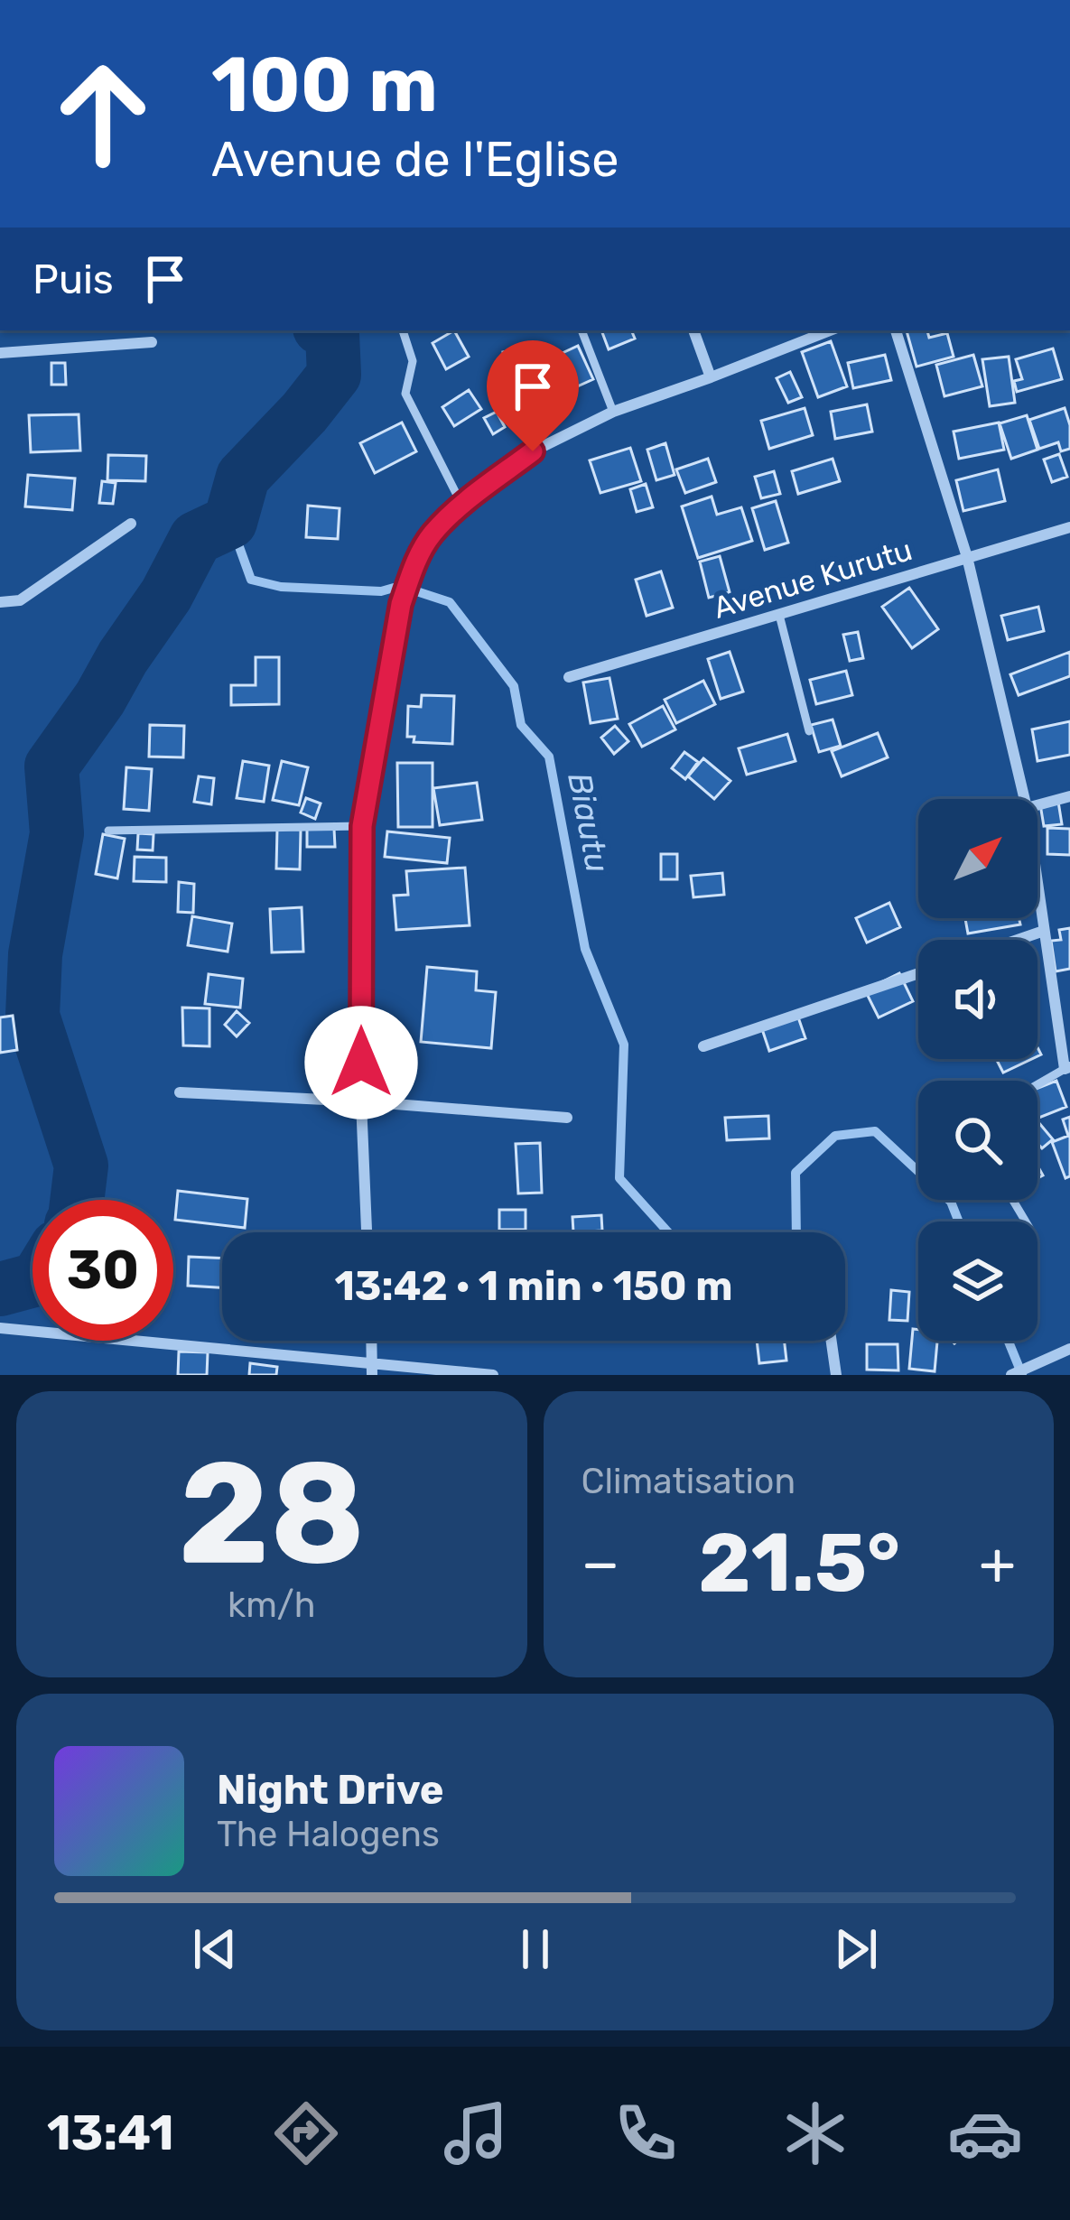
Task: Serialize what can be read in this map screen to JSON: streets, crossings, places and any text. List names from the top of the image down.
{
  "streets": {
    "street": ["Avenue Kurutu"]
  },
  "water": ["Biautu"],
  "north": "top right",
  "page": {
    "turn": ["100 m", "Avenue de l'Eglise"],
    "then": "Puis",
    "limit": "30",
    "trip": "13:42 · 1 min · 150 m",
    "tile": [
      ["28", "km/h"],
      "Climatisation"
    ],
    "heat": ["−", "21.5°", "+"],
    "song": ["Night Drive", "The Halogens"],
    "tabs": "13:41"
  }
}
